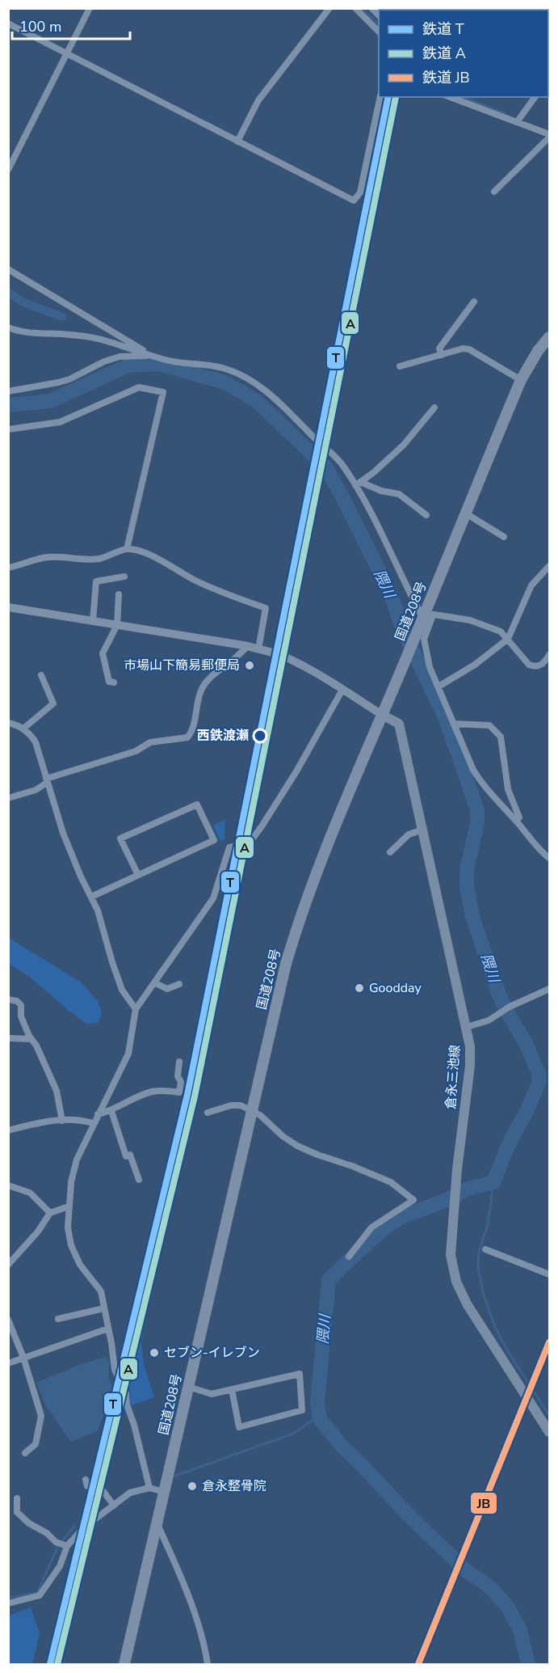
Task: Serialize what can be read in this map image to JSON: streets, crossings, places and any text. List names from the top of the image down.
{
  "streets": {
    "highway": ["国道208号"],
    "main road": ["倉永三池線"]
  },
  "crossings": [
    ["国道208号", "倉永三池線"]
  ],
  "water": ["隈川"],
  "places": [
    "市場山下簡易郵便局",
    "西鉄渡瀬",
    "Goodday",
    "セブン-イレブン",
    "倉永整骨院"
  ],
  "lines": ["rail line T", "rail line A", "rail line JB"],
  "legend": ["鉄道 T", "鉄道 A", "鉄道 JB"],
  "scale_bar": "100 m"
}
